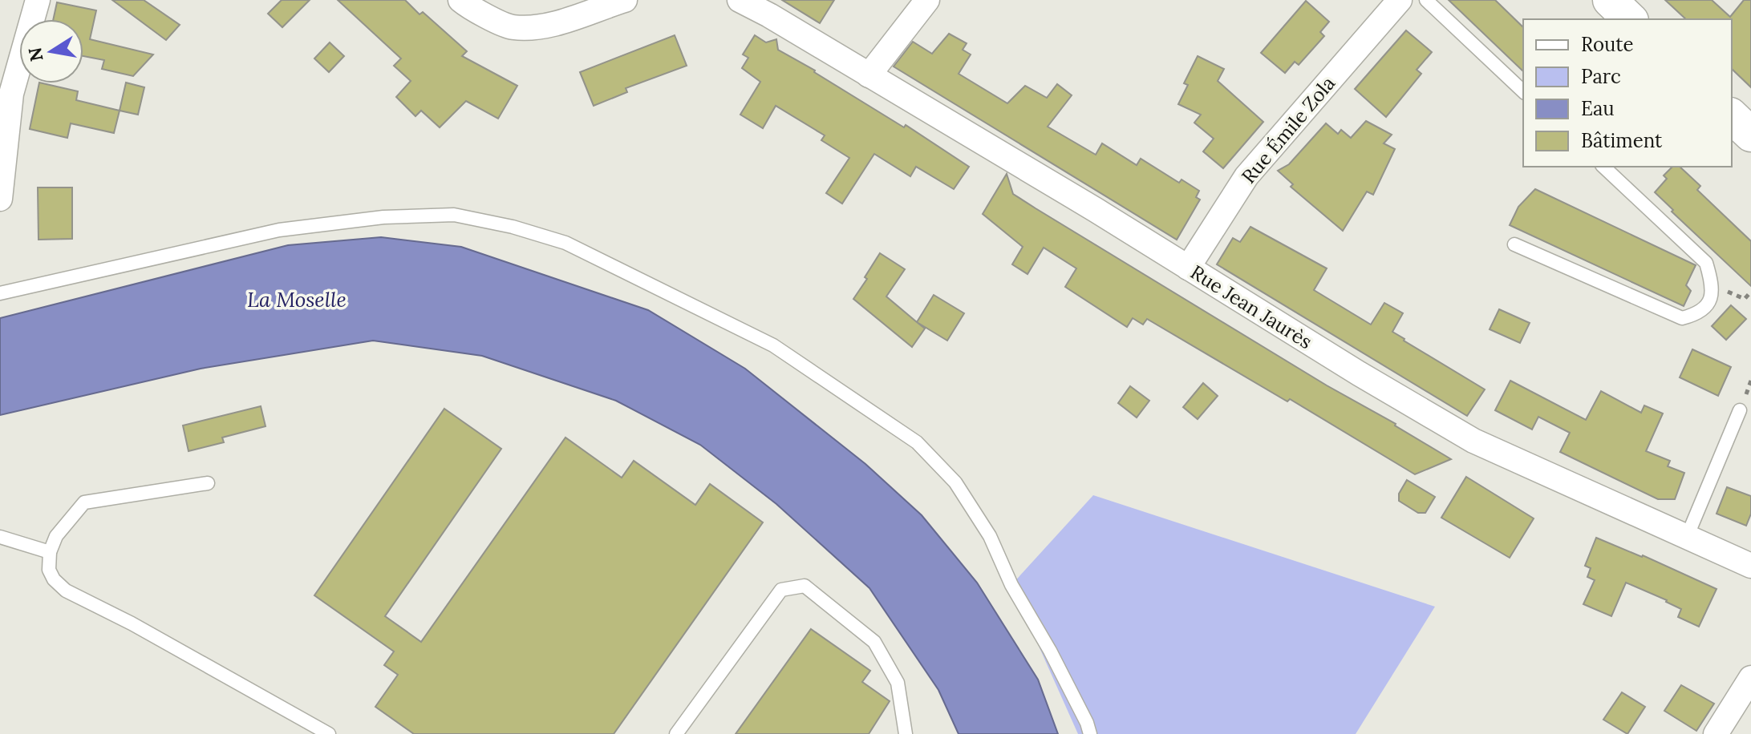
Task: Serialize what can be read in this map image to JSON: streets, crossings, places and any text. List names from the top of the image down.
{
  "streets": {
    "street": ["Rue Émile Zola", "Rue Jean Jaurès"]
  },
  "crossings": [
    ["Rue Émile Zola", "Rue Jean Jaurès"]
  ],
  "water": ["La Moselle"],
  "legend": [
    "Route",
    "Parc",
    "Eau",
    "Bâtiment"
  ],
  "north": "left"
}
